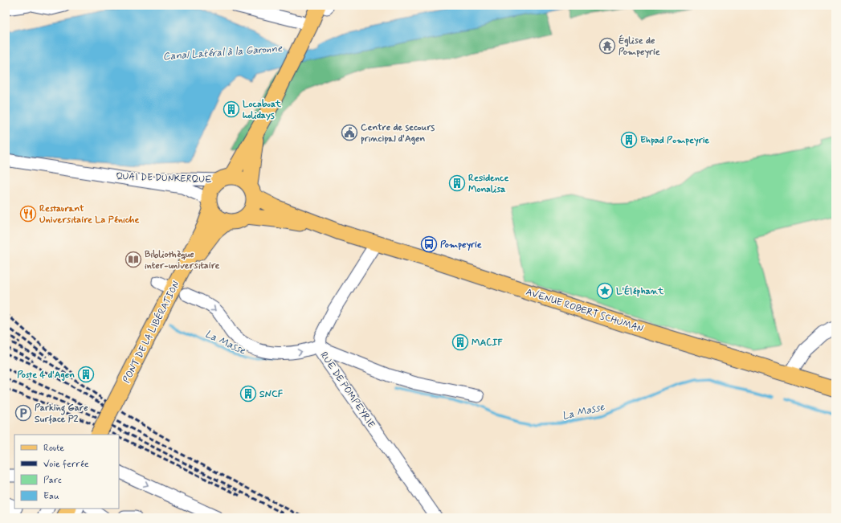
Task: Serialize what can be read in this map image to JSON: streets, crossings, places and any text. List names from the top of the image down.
{
  "streets": {
    "main road": ["AVENUE ROBERT SCHUMAN", "PONT DE LA LIBÉRATION"],
    "street": ["QUAI DE DUNKERQUE", "RUE DE POMPEYRIE"]
  },
  "crossings": [
    ["QUAI DE DUNKERQUE", "AVENUE ROBERT SCHUMAN"],
    ["QUAI DE DUNKERQUE", "PONT DE LA LIBÉRATION"],
    ["AVENUE ROBERT SCHUMAN", "PONT DE LA LIBÉRATION"],
    ["AVENUE ROBERT SCHUMAN", "RUE DE POMPEYRIE"]
  ],
  "water": ["Canal Latéral à la Garonne", "La Masse"],
  "places": {
    "temple": ["Église de Pompeyrie"],
    "building": [
      "Locaboat holidays",
      "Ehpad Pompeyrie",
      "Residence Monalisa",
      "MACIF",
      "Poste 4 d'Agen",
      "SNCF"
    ],
    "public building": ["Centre de secours principal d'Agen"],
    "restaurant": ["Restaurant Universitaire La Péniche"],
    "bus stop": ["Pompeyrie"],
    "library": ["Bibliothèque inter-universitaire"],
    "place": ["L'Éléphant"],
    "parking": ["Parking Gare Surface P2"]
  },
  "legend": [
    "Route",
    "Voie ferrée",
    "Parc",
    "Eau"
  ]
}
